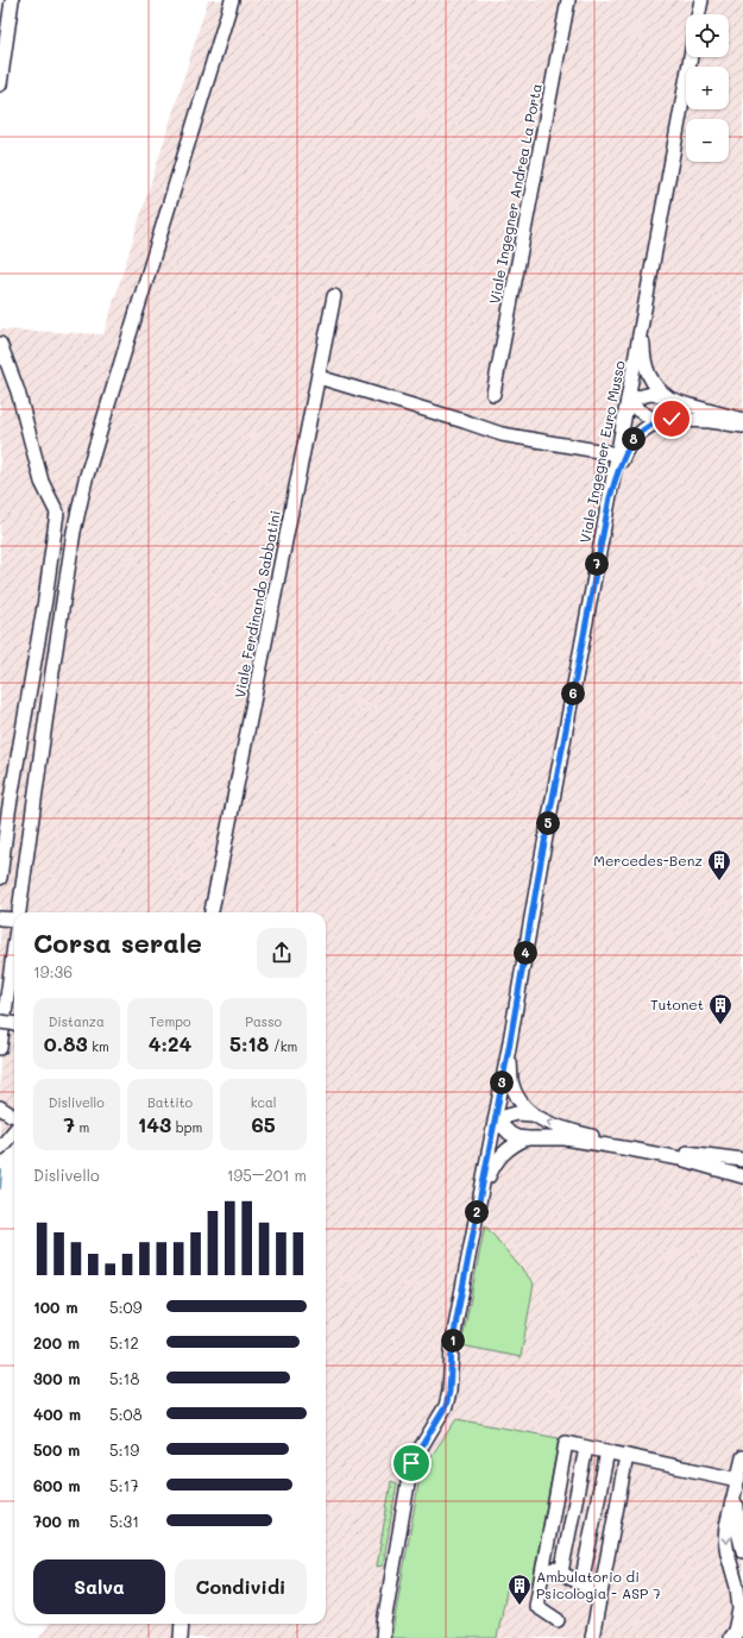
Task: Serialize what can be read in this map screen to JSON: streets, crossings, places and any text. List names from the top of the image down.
{
  "streets": {
    "street": ["Viale Ingegner Andrea La Porta", "Viale Ingegner Euro Musso", "Viale Ferdinando Sabbatini"]
  },
  "places": {
    "building": ["Mercedes-Benz", "Tutonet", "Ambulatorio di Psicologia - ASP 7"]
  },
  "page": {
    "map_buttons": ["+", "−"],
    "pins": [
      "8",
      "7",
      "6",
      "5",
      "4",
      "3",
      "2",
      "1"
    ],
    "heading": ["Corsa serale", "19:36"],
    "stats": [
      ["Distanza", "0.83 km"],
      ["Tempo", "4:24"],
      ["Passo", "5:18 /km"],
      ["Dislivello", "7 m"],
      ["Battito", "143 bpm"],
      ["kcal", "65"]
    ],
    "chart": ["Dislivello", "195–201 m"],
    "list": [
      {
        "name": "100 m",
        "note": "5:09"
      },
      {
        "name": "200 m",
        "note": "5:12"
      },
      {
        "name": "300 m",
        "note": "5:18"
      },
      {
        "name": "400 m",
        "note": "5:08"
      },
      {
        "name": "500 m",
        "note": "5:19"
      },
      {
        "name": "600 m",
        "note": "5:17"
      },
      {
        "name": "700 m",
        "note": "5:31"
      }
    ],
    "buttons": ["Salva", "Condividi"]
  }
}
